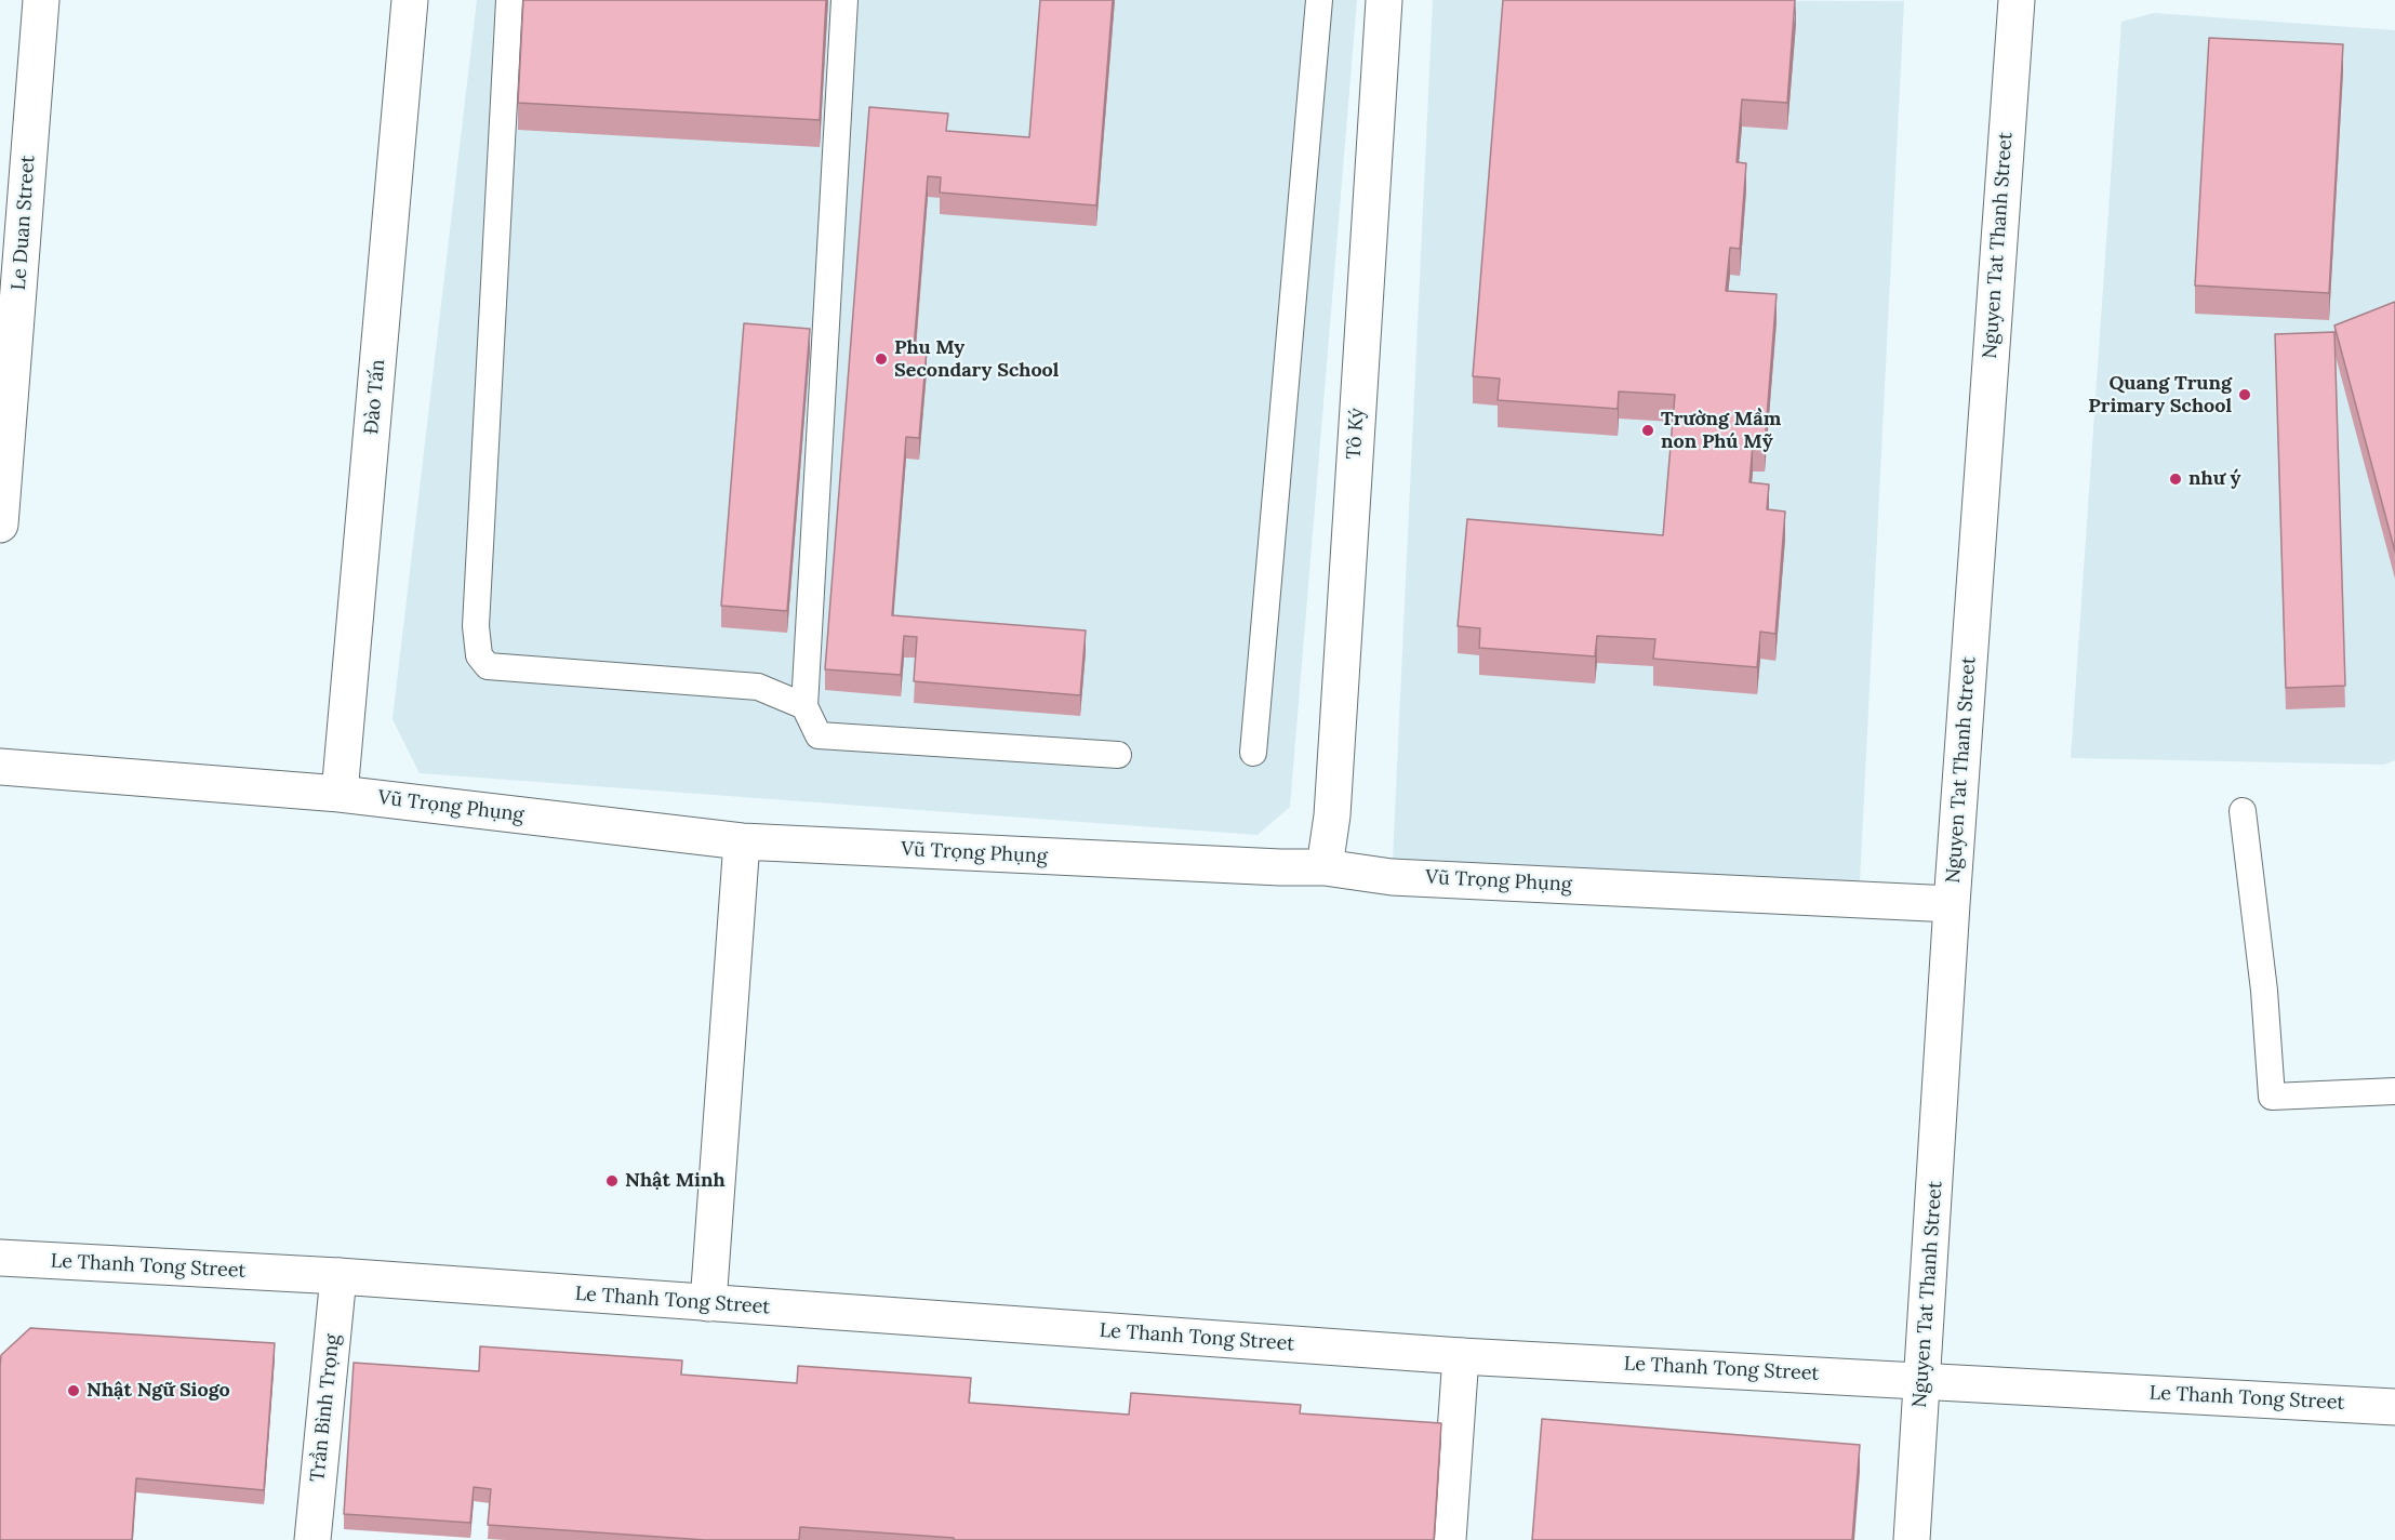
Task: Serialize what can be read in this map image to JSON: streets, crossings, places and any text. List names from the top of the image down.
{
  "streets": {
    "street": [
      "Le Duan Street",
      "Nguyen Tat Thanh Street",
      "Đào Tấn",
      "Tô Ký",
      "Vũ Trọng Phụng",
      "Le Thanh Tong Street",
      "Trần Bình Trọng"
    ]
  },
  "crossings": [
    ["Nguyen Tat Thanh Street", "Vũ Trọng Phụng"],
    ["Nguyen Tat Thanh Street", "Le Thanh Tong Street"],
    ["Đào Tấn", "Vũ Trọng Phụng"],
    ["Tô Ký", "Vũ Trọng Phụng"],
    ["Le Thanh Tong Street", "Trần Bình Trọng"]
  ],
  "places": [
    "Phu My Secondary School",
    "Quang Trung Primary School",
    "Trường Mầm non Phú Mỹ",
    "như ý",
    "Nhật Minh",
    "Nhật Ngữ Siogo"
  ]
}
